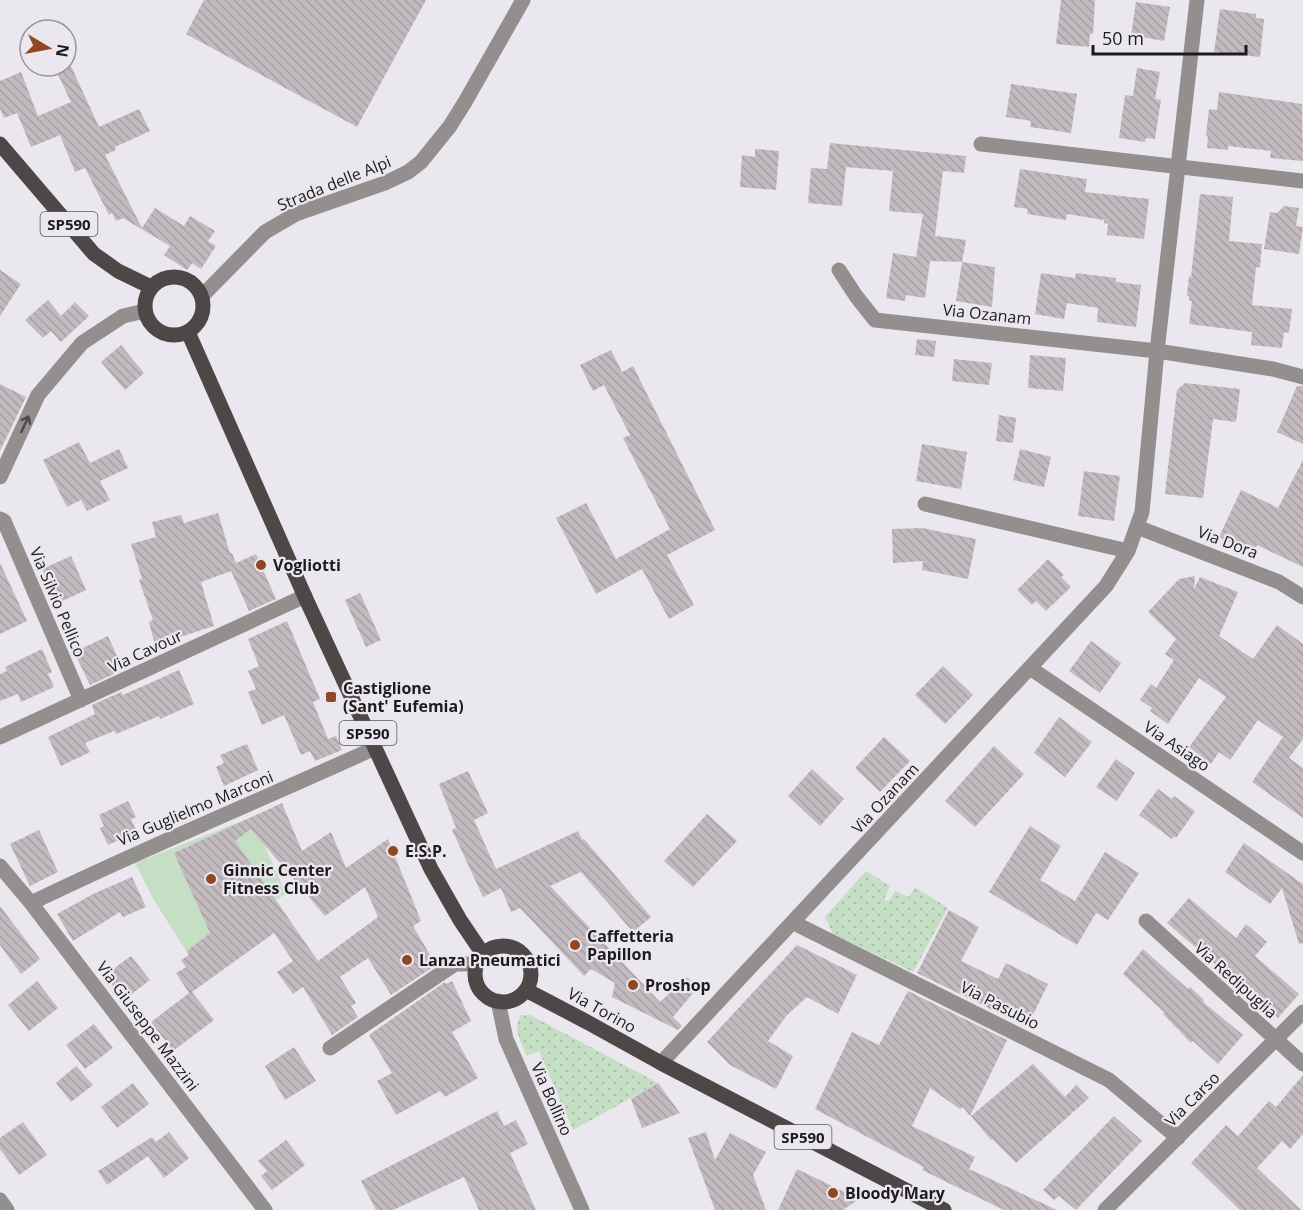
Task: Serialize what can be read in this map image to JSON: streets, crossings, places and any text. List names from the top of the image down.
{
  "streets": {
    "main road": ["SP590", "Via Torino"],
    "street": [
      "Strada delle Alpi",
      "Via Ozanam",
      "Via Dora",
      "Via Silvio Pellico",
      "Via Cavour",
      "Via Asiago",
      "Via Guglielmo Marconi",
      "Via Redipuglia",
      "Via Pasubio",
      "Via Giuseppe Mazzini",
      "Via Bollino",
      "Via Carso"
    ]
  },
  "crossings": [
    ["Strada delle Alpi", "SP590"],
    ["SP590", "Via Ozanam"],
    ["SP590", "Via Cavour"],
    ["SP590", "Via Guglielmo Marconi"],
    ["SP590", "Via Torino"],
    ["SP590", "Via Bollino"],
    ["Via Ozanam", "Via Dora"],
    ["Via Ozanam", "Via Asiago"],
    ["Via Ozanam", "Via Pasubio"],
    ["Via Ozanam", "Via Torino"],
    ["Via Silvio Pellico", "Via Cavour"],
    ["Via Guglielmo Marconi", "Via Giuseppe Mazzini"],
    ["Via Redipuglia", "Via Carso"],
    ["Via Pasubio", "Via Carso"],
    ["Via Torino", "Via Bollino"]
  ],
  "places": {
    "other": [
      "Vogliotti",
      "E.S.P.",
      "Ginnic Center Fitness Club",
      "Caffetteria Papillon",
      "Lanza Pneumatici",
      "Proshop",
      "Bloody Mary"
    ],
    "transit": ["Castiglione (Sant' Eufemia)"]
  },
  "scale_bar": "50 m",
  "north": "right"
}
